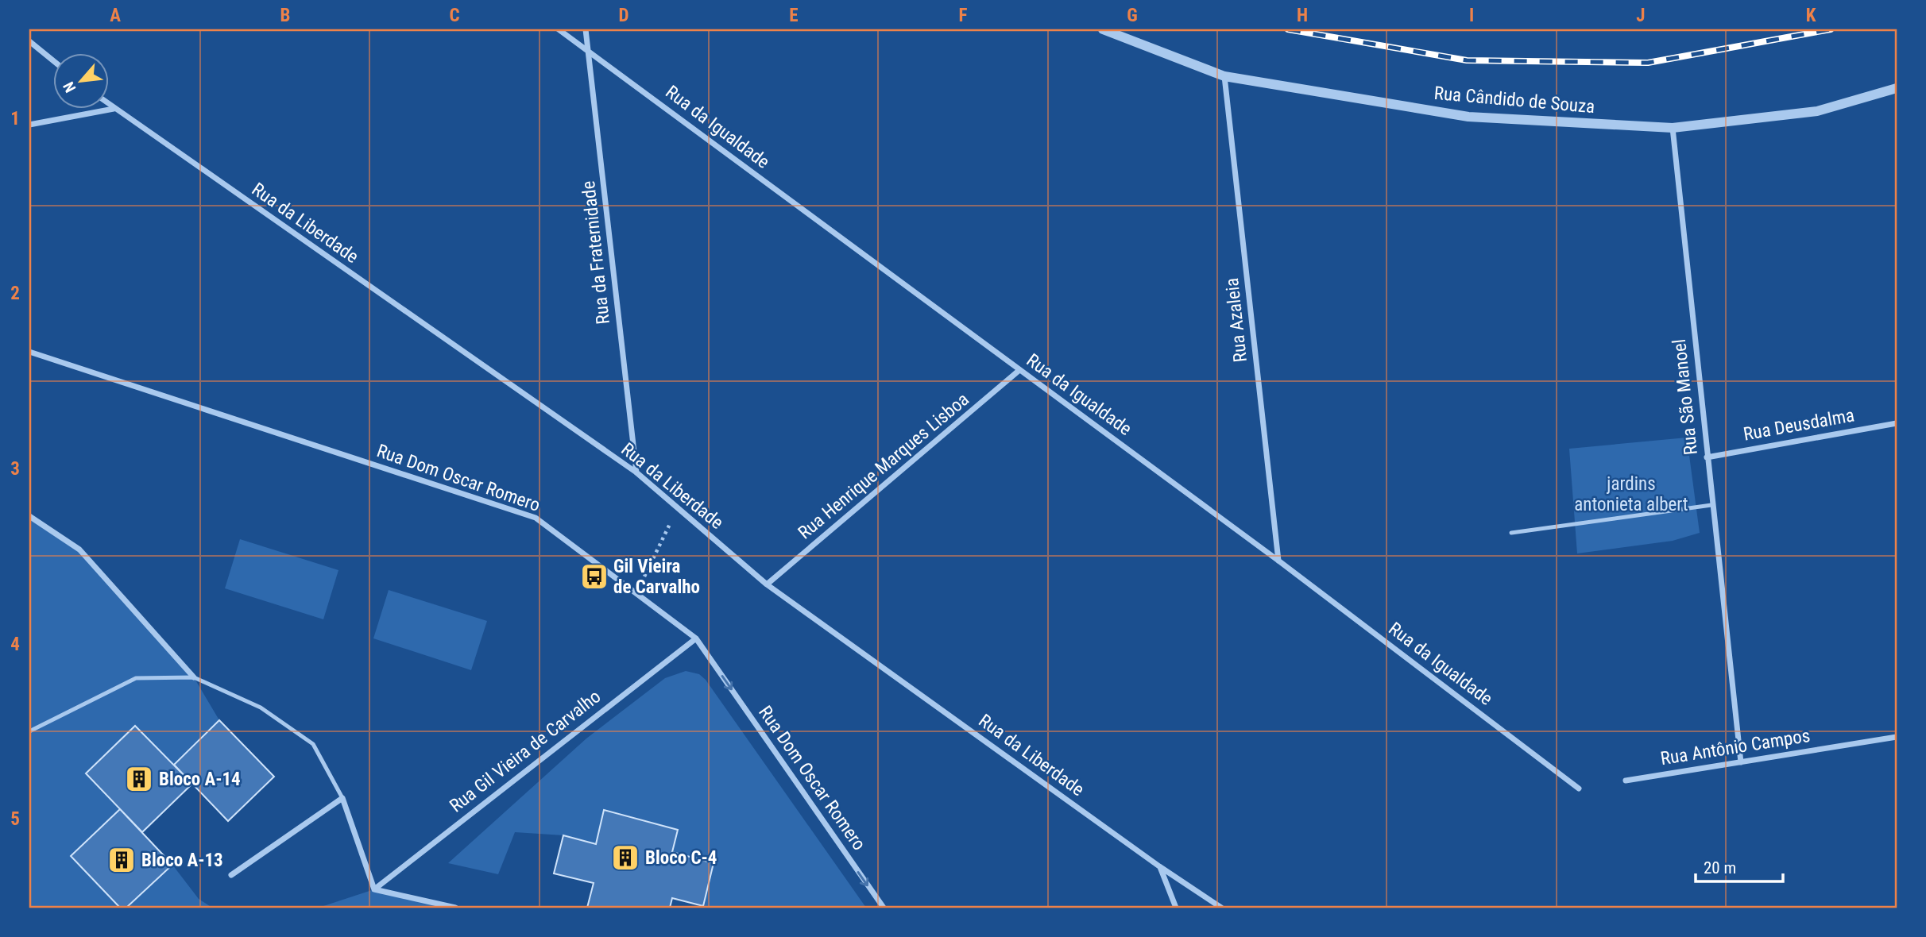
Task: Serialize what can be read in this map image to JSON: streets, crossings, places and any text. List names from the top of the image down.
{
  "streets": {
    "street": [
      "Rua Cândido de Souza",
      "Rua da Igualdade",
      "Rua da Liberdade",
      "Rua da Fraternidade",
      "Rua Azaleia",
      "Rua São Manoel",
      "Rua Deusdalma",
      "Rua Henrique Marques Lisboa",
      "Rua Dom Oscar Romero",
      "Rua Antônio Campos",
      "Rua Gil Vieira de Carvalho"
    ]
  },
  "crossings": [
    ["Rua Cândido de Souza", "Rua Azaleia"],
    ["Rua Cândido de Souza", "Rua São Manoel"],
    ["Rua da Igualdade", "Rua da Fraternidade"],
    ["Rua da Igualdade", "Rua Azaleia"],
    ["Rua da Igualdade", "Rua Henrique Marques Lisboa"],
    ["Rua da Liberdade", "Rua da Fraternidade"],
    ["Rua da Liberdade", "Rua Henrique Marques Lisboa"],
    ["Rua São Manoel", "Rua Deusdalma"],
    ["Rua São Manoel", "Rua Antônio Campos"],
    ["Rua Dom Oscar Romero", "Rua Gil Vieira de Carvalho"]
  ],
  "parks": ["jardins antonieta albert"],
  "places": {
    "bus stop": ["Gil Vieira de Carvalho"],
    "building": ["Bloco A-14", "Bloco C-4", "Bloco A-13"]
  },
  "scale_bar": "20 m",
  "north": "bottom left",
  "grid": {
    "columns": [
      "A",
      "B",
      "C",
      "D",
      "E",
      "F",
      "G",
      "H",
      "I",
      "J",
      "K"
    ],
    "rows": [
      "1",
      "2",
      "3",
      "4",
      "5"
    ]
  }
}
